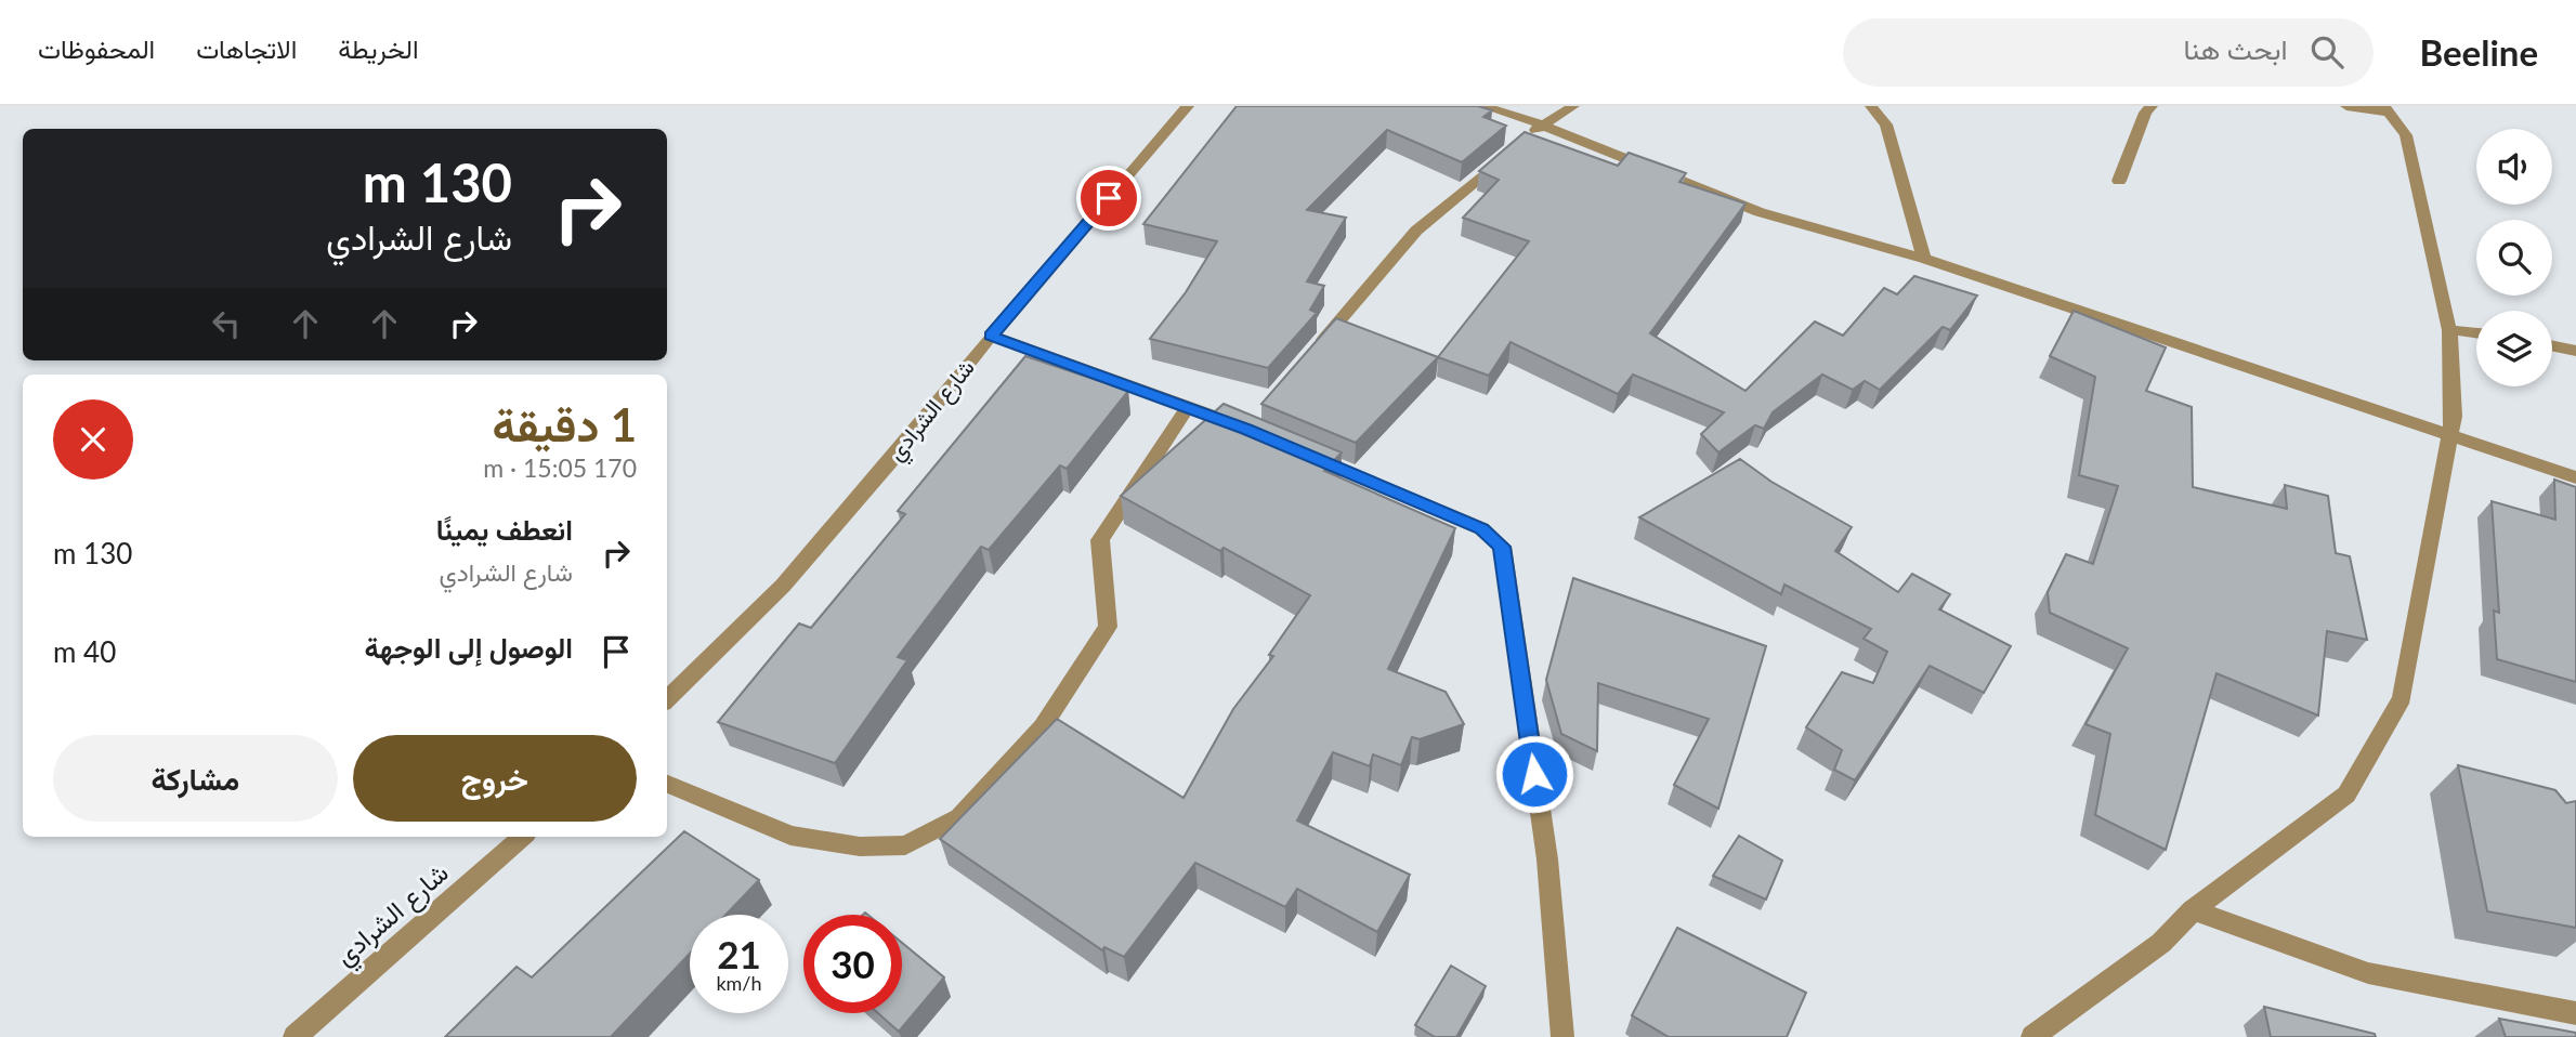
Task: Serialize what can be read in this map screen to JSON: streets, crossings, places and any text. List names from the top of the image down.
{
  "streets": {
    "street": ["شارع الشرادي"]
  },
  "page": {
    "header": "Beeline",
    "search": "ابحث هنا",
    "nav": ["الخريطة", "الاتجاهات", "المحفوظات"],
    "turn": ["130 m", "شارع الشرادي"],
    "heading": ["1 دقيقة", "170 m · 15:05"],
    "list": [
      {
        "name": "انعطف يمينًا",
        "note": "شارع الشرادي",
        "value": "130 m"
      },
      {
        "name": "الوصول إلى الوجهة",
        "value": "40 m"
      }
    ],
    "buttons": ["خروج", "مشاركة"],
    "speed": "21 km/h",
    "limit": "30"
  }
}
